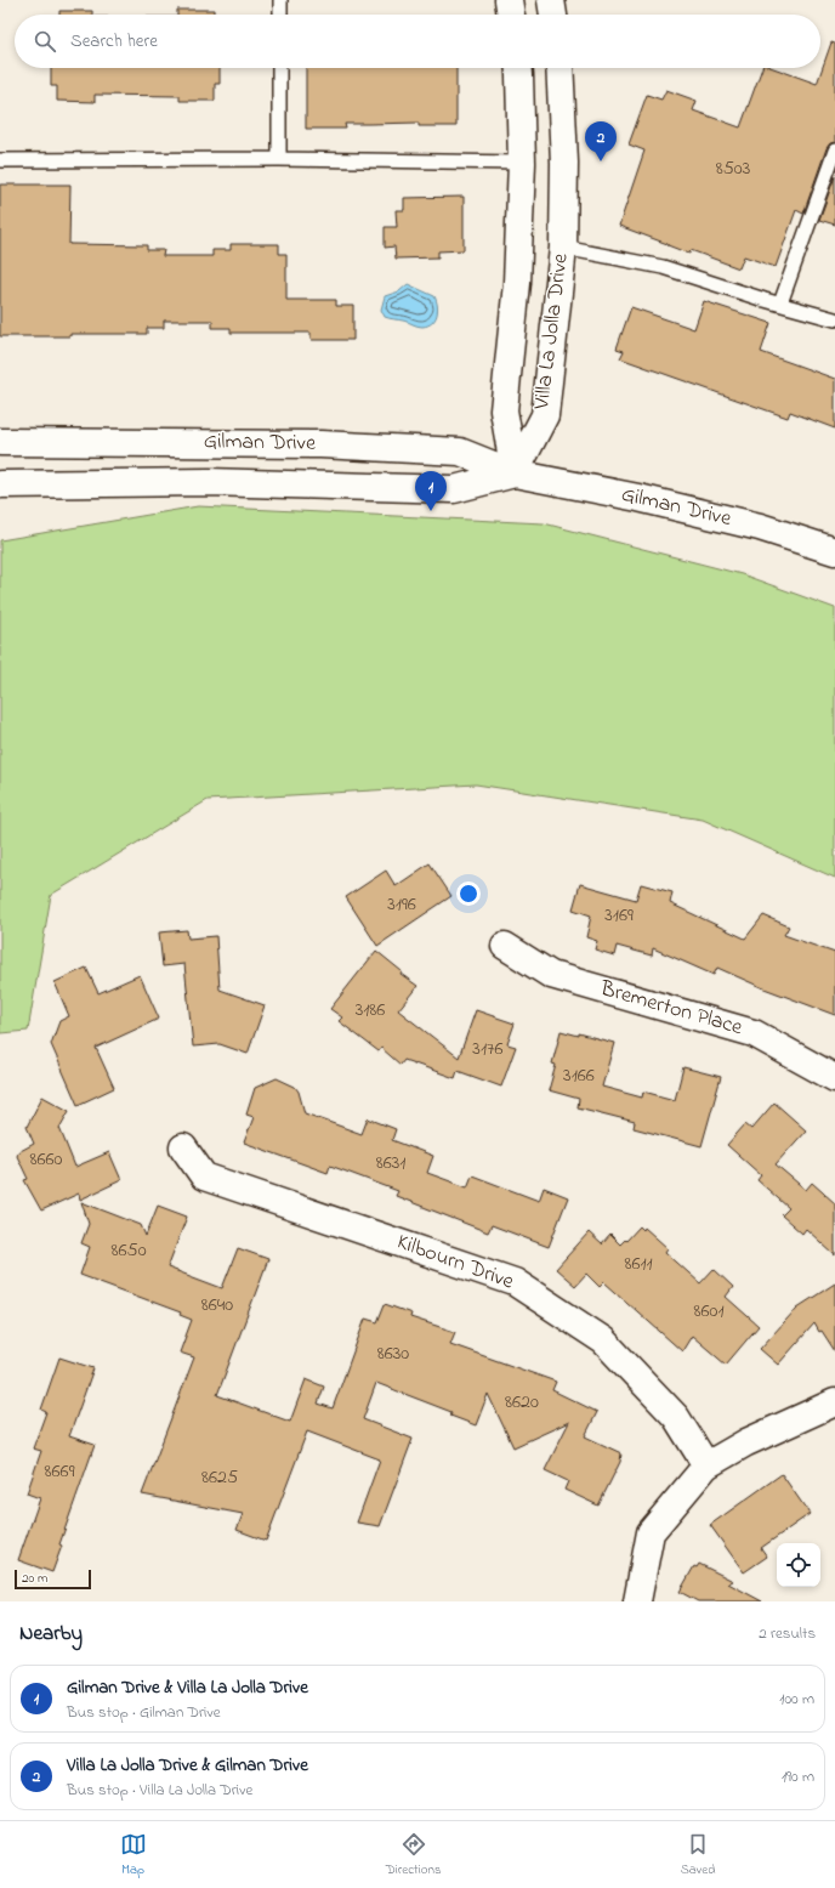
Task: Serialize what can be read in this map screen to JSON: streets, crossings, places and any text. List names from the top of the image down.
{
  "streets": {
    "main road": [
      "Villa La Jolla Drive",
      "Gilman Drive",
      "Bremerton Place",
      "Kilbourn Drive"
    ]
  },
  "crossings": [
    ["Villa La Jolla Drive", "Gilman Drive"]
  ],
  "house_numbers": [
    "8503",
    "3196",
    "3169",
    "3186",
    "3176",
    "3166",
    "8660",
    "8631",
    "8650",
    "8611",
    "8640",
    "8601",
    "8630",
    "8620",
    "8669",
    "8625"
  ],
  "scale_bar": "20 m",
  "page": {
    "search": "Search here",
    "pins": ["2", "1"],
    "scale": "20 m",
    "heading": ["Nearby", "2 results"],
    "list": [
      {
        "mark": "1",
        "name": "Gilman Drive & Villa La Jolla Drive",
        "note": "Bus stop · Gilman Drive",
        "value": "100 m"
      },
      {
        "mark": "2",
        "name": "Villa La Jolla Drive & Gilman Drive",
        "note": "Bus stop · Villa La Jolla Drive",
        "value": "190 m"
      }
    ],
    "nav": ["Map", "Directions", "Saved"]
  }
}
